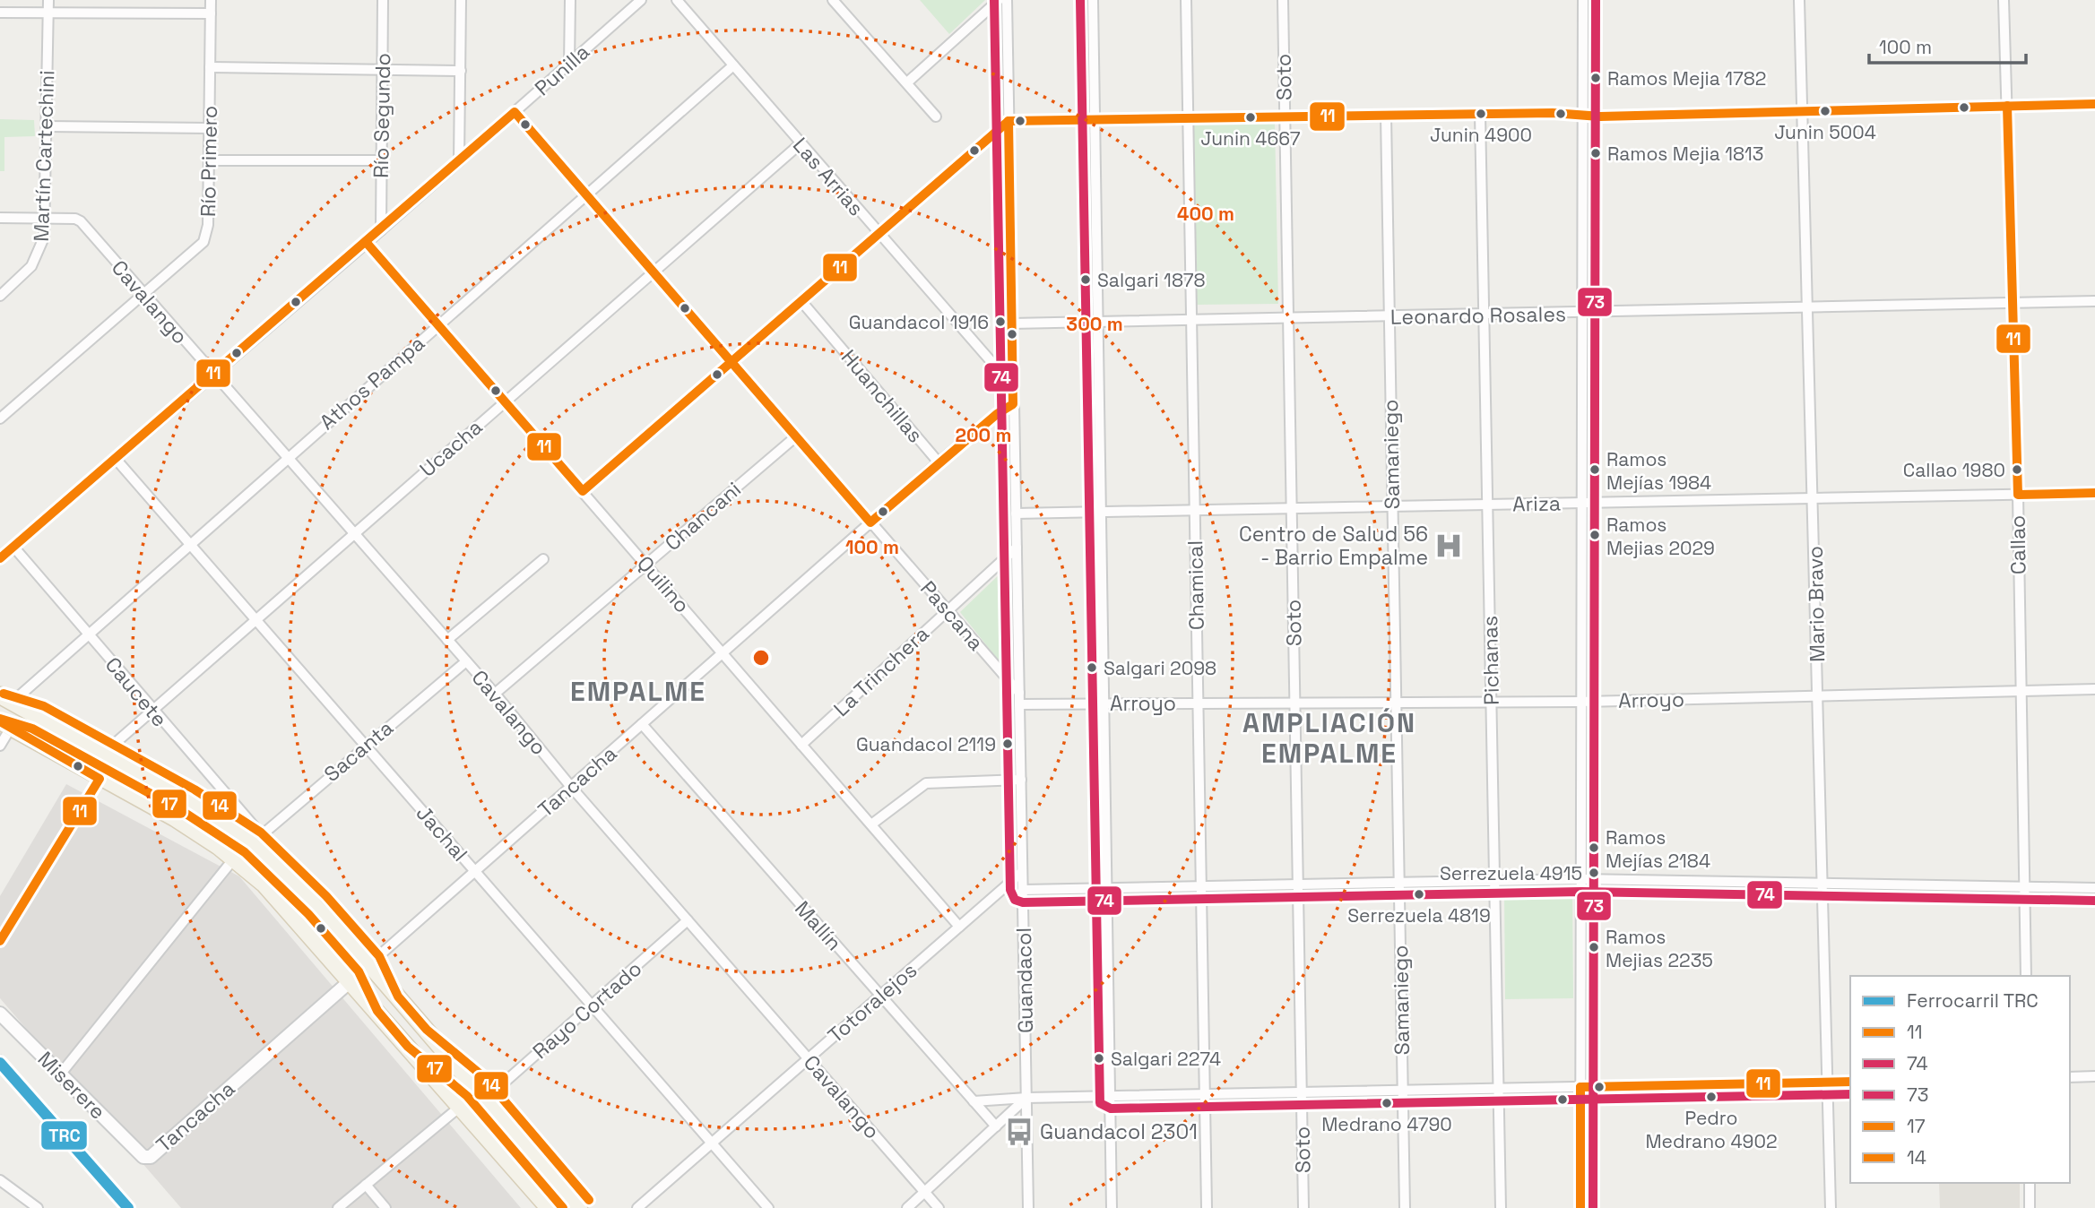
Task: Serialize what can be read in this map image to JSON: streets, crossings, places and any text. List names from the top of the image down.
{
  "streets": {
    "street": [
      "Punilla",
      "Soto",
      "Río Segundo",
      "Martín Cartechini",
      "Río Primero",
      "Las Arrias",
      "Cavalango",
      "Leonardo Rosales",
      "Athos Pampa",
      "Huanchillas",
      "Ucacha",
      "Samaniego",
      "Ariza",
      "Chancani",
      "Callao",
      "Quilino",
      "Chamical",
      "Mario Bravo",
      "Pascana",
      "Pichanas",
      "La Trinchera",
      "Caucete",
      "Arroyo",
      "Sacanta",
      "Tancacha",
      "Jachal",
      "Mallín",
      "Guandacol",
      "Totoralejos",
      "Rayo Cortado",
      "Miserere"
    ]
  },
  "crossings": [
    ["Punilla", "Río Segundo"],
    ["Punilla", "Cavalango"],
    ["Punilla", "Quilino"],
    ["Punilla", "Pascana"],
    ["Punilla", "Caucete"],
    ["Punilla", "Jachal"],
    ["Soto", "Leonardo Rosales"],
    ["Soto", "Ariza"],
    ["Soto", "Arroyo"],
    ["Martín Cartechini", "Cavalango"],
    ["Río Primero", "Cavalango"],
    ["Las Arrias", "Athos Pampa"],
    ["Las Arrias", "Ucacha"],
    ["Las Arrias", "Guandacol"],
    ["Cavalango", "Athos Pampa"],
    ["Cavalango", "Ucacha"],
    ["Cavalango", "Chancani"],
    ["Cavalango", "Sacanta"],
    ["Cavalango", "Tancacha"],
    ["Cavalango", "Totoralejos"],
    ["Cavalango", "Rayo Cortado"],
    ["Leonardo Rosales", "Samaniego"],
    ["Leonardo Rosales", "Callao"],
    ["Leonardo Rosales", "Chamical"],
    ["Leonardo Rosales", "Mario Bravo"],
    ["Leonardo Rosales", "Pichanas"],
    ["Leonardo Rosales", "Guandacol"],
    ["Athos Pampa", "Quilino"],
    ["Athos Pampa", "Pascana"],
    ["Athos Pampa", "Caucete"],
    ["Athos Pampa", "Jachal"],
    ["Huanchillas", "Tancacha"],
    ["Ucacha", "Quilino"],
    ["Ucacha", "Pascana"],
    ["Ucacha", "Caucete"],
    ["Ucacha", "Jachal"],
    ["Samaniego", "Ariza"],
    ["Samaniego", "Arroyo"],
    ["Ariza", "Callao"],
    ["Ariza", "Chamical"],
    ["Ariza", "Mario Bravo"],
    ["Ariza", "Pichanas"],
    ["Ariza", "Guandacol"],
    ["Chancani", "Quilino"],
    ["Chancani", "Pascana"],
    ["Callao", "Arroyo"],
    ["Quilino", "La Trinchera"],
    ["Quilino", "Tancacha"],
    ["Quilino", "Totoralejos"],
    ["Chamical", "Arroyo"],
    ["Mario Bravo", "Arroyo"],
    ["Pascana", "La Trinchera"],
    ["Pascana", "Tancacha"],
    ["Pascana", "Guandacol"],
    ["Pichanas", "Arroyo"],
    ["La Trinchera", "Guandacol"],
    ["Caucete", "Sacanta"],
    ["Arroyo", "Guandacol"],
    ["Sacanta", "Jachal"],
    ["Tancacha", "Jachal"],
    ["Tancacha", "Mallín"],
    ["Tancacha", "Guandacol"],
    ["Tancacha", "Miserere"],
    ["Jachal", "Totoralejos"],
    ["Jachal", "Rayo Cortado"],
    ["Mallín", "Totoralejos"],
    ["Guandacol", "Totoralejos"]
  ],
  "districts": ["EMPALME", "AMPLIACIÓN EMPALME"],
  "places": {
    "other": [
      "Ramos Mejia 1782",
      "Junin 5004",
      "Junin 4900",
      "Junin 4667",
      "Ramos Mejia 1813",
      "Salgari 1878",
      "Guandacol 1916",
      "Ramos Mejías 1984",
      "Callao 1980",
      "Ramos Mejias 2029",
      "Salgari 2098",
      "Guandacol 2119",
      "Ramos Mejías 2184",
      "Serrezuela 4915",
      "Serrezuela 4819",
      "Ramos Mejias 2235",
      "Salgari 2274",
      "Pedro Medrano 4902",
      "Medrano 4790"
    ],
    "hospital": ["Centro de Salud 56 - Barrio Empalme"],
    "bus stop": ["Guandacol 2301"]
  },
  "lines": [
    "transit line 74",
    "transit line 73",
    "transit line 11",
    "transit line 14",
    "transit line 17",
    "rail line TRC"
  ],
  "legend": [
    "Ferrocarril TRC",
    "11",
    "74",
    "73",
    "17",
    "14"
  ],
  "scale_bar": "100 m",
  "rings": [
    "400 m",
    "300 m",
    "200 m",
    "100 m"
  ]
}
